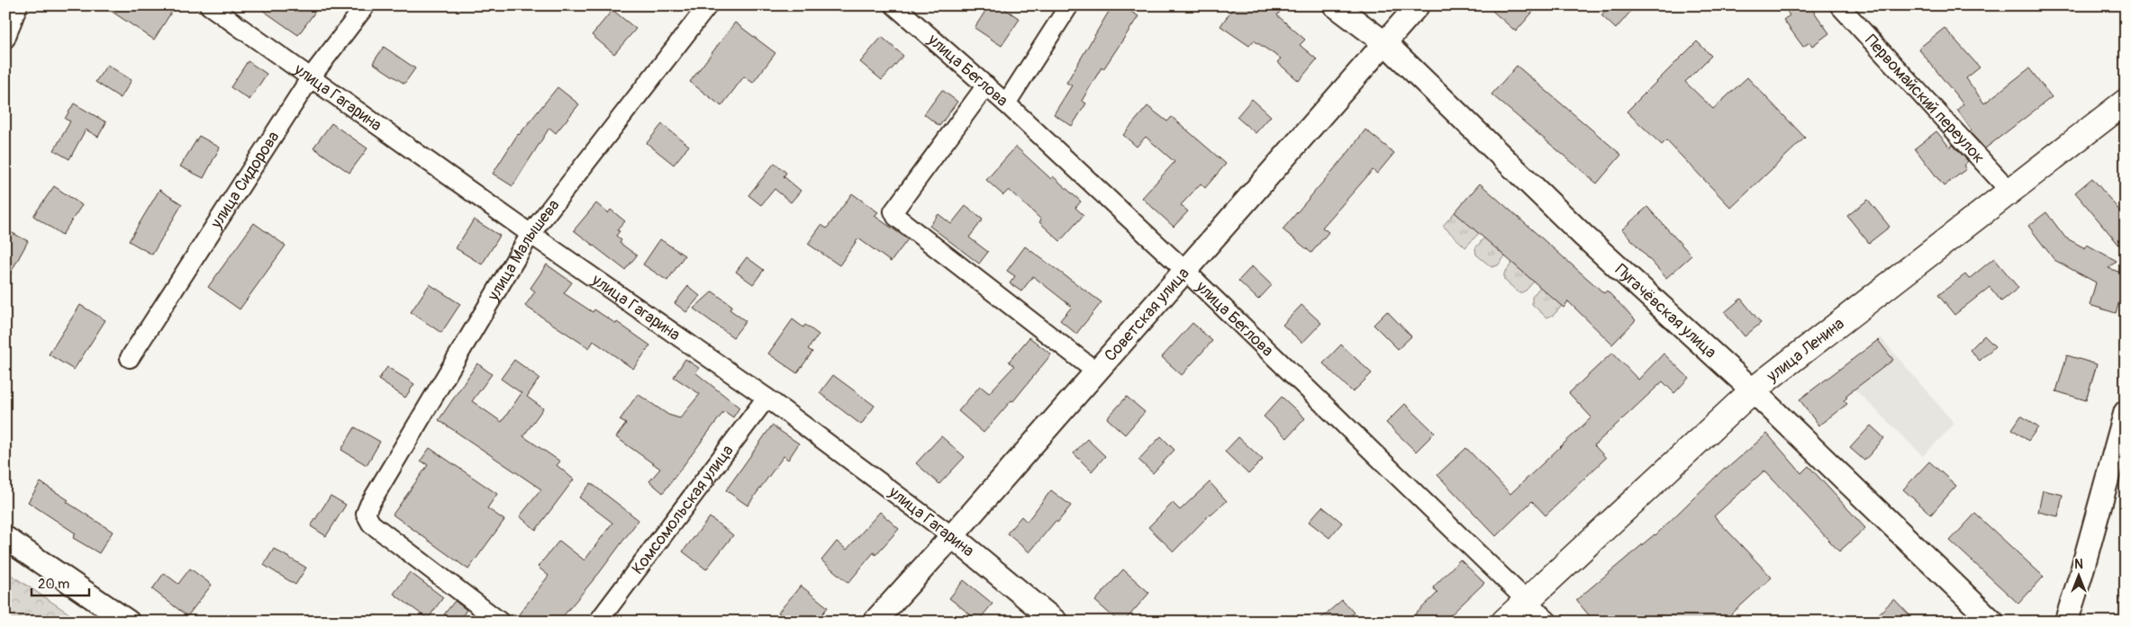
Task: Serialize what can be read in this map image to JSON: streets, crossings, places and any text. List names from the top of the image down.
{
  "streets": {
    "main road": ["улица Ленина"],
    "street": [
      "улица Беглова",
      "улица Гагарина",
      "Первомайский переулок",
      "улица Сидорова",
      "улица Малышева",
      "Пугачёвская улица",
      "Советская улица",
      "Комсомольская улица"
    ]
  },
  "crossings": [
    ["улица Беглова", "Советская улица"],
    ["улица Беглова", "улица Ленина"],
    ["улица Гагарина", "улица Сидорова"],
    ["улица Гагарина", "улица Малышева"],
    ["улица Гагарина", "Советская улица"],
    ["улица Гагарина", "Комсомольская улица"],
    ["Первомайский переулок", "улица Ленина"],
    ["Пугачёвская улица", "Советская улица"],
    ["Пугачёвская улица", "улица Ленина"]
  ],
  "scale_bar": "20 m",
  "north": "top"
}
